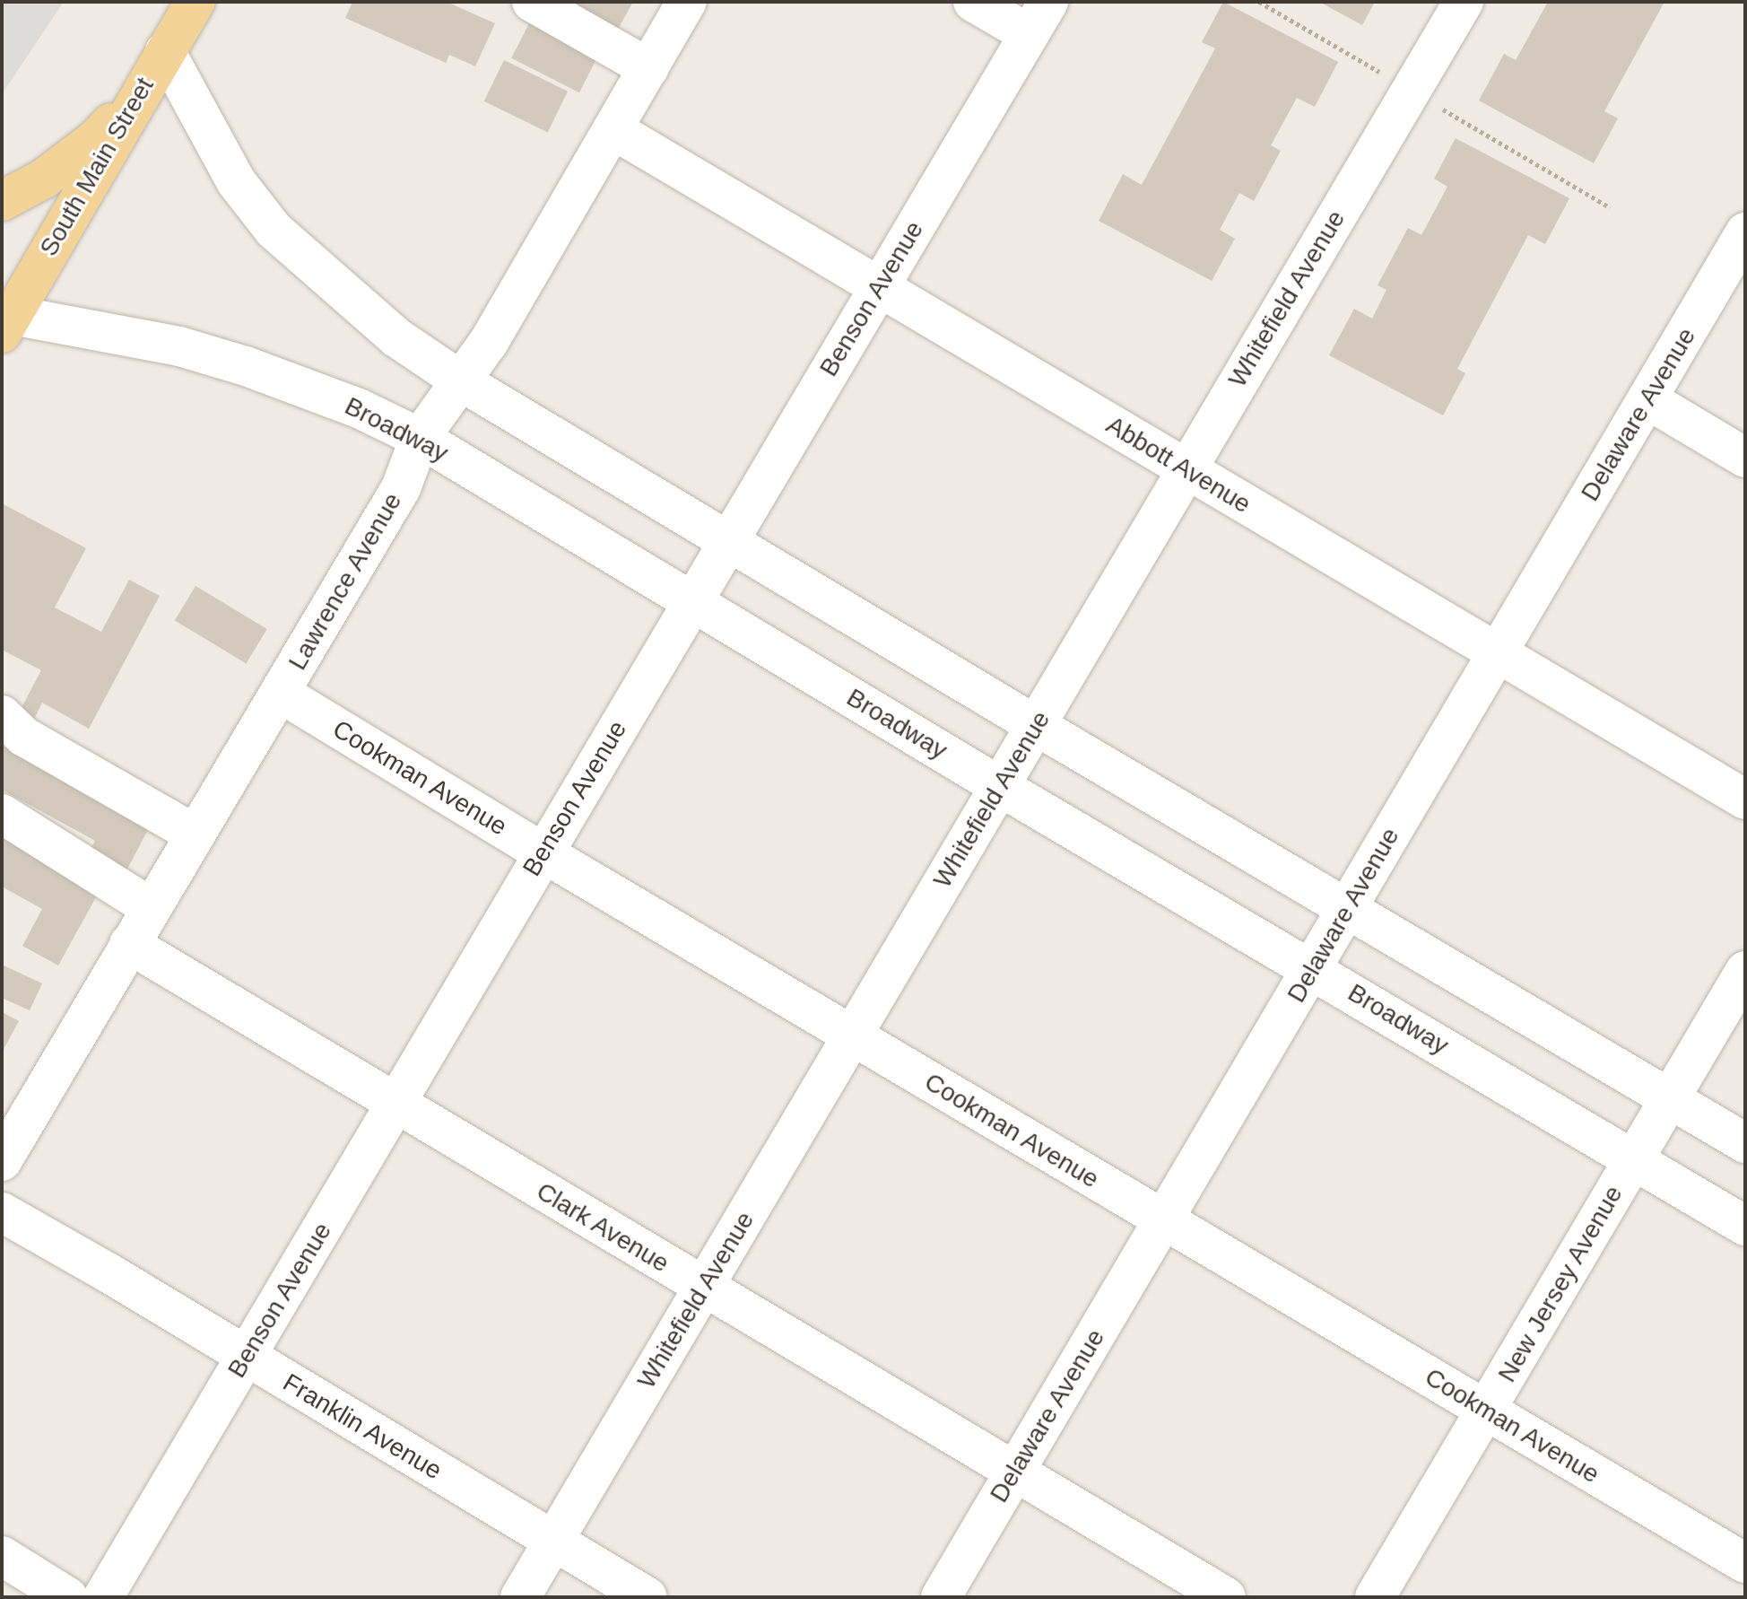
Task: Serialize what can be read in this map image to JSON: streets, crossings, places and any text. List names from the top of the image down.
{
  "streets": {
    "main road": ["South Main Street"],
    "street": [
      "Benson Avenue",
      "Whitefield Avenue",
      "Delaware Avenue",
      "Broadway",
      "Abbott Avenue",
      "Lawrence Avenue",
      "Cookman Avenue",
      "Clark Avenue",
      "New Jersey Avenue",
      "Franklin Avenue"
    ]
  },
  "crossings": [
    ["South Main Street", "Broadway"],
    ["Benson Avenue", "Broadway"],
    ["Benson Avenue", "Abbott Avenue"],
    ["Benson Avenue", "Cookman Avenue"],
    ["Benson Avenue", "Clark Avenue"],
    ["Benson Avenue", "Franklin Avenue"],
    ["Whitefield Avenue", "Broadway"],
    ["Whitefield Avenue", "Abbott Avenue"],
    ["Whitefield Avenue", "Cookman Avenue"],
    ["Whitefield Avenue", "Clark Avenue"],
    ["Whitefield Avenue", "Franklin Avenue"],
    ["Delaware Avenue", "Broadway"],
    ["Delaware Avenue", "Abbott Avenue"],
    ["Delaware Avenue", "Cookman Avenue"],
    ["Delaware Avenue", "Clark Avenue"],
    ["Broadway", "Lawrence Avenue"],
    ["Broadway", "New Jersey Avenue"],
    ["Abbott Avenue", "Lawrence Avenue"],
    ["Lawrence Avenue", "Cookman Avenue"],
    ["Lawrence Avenue", "Clark Avenue"],
    ["Cookman Avenue", "New Jersey Avenue"]
  ]
}
